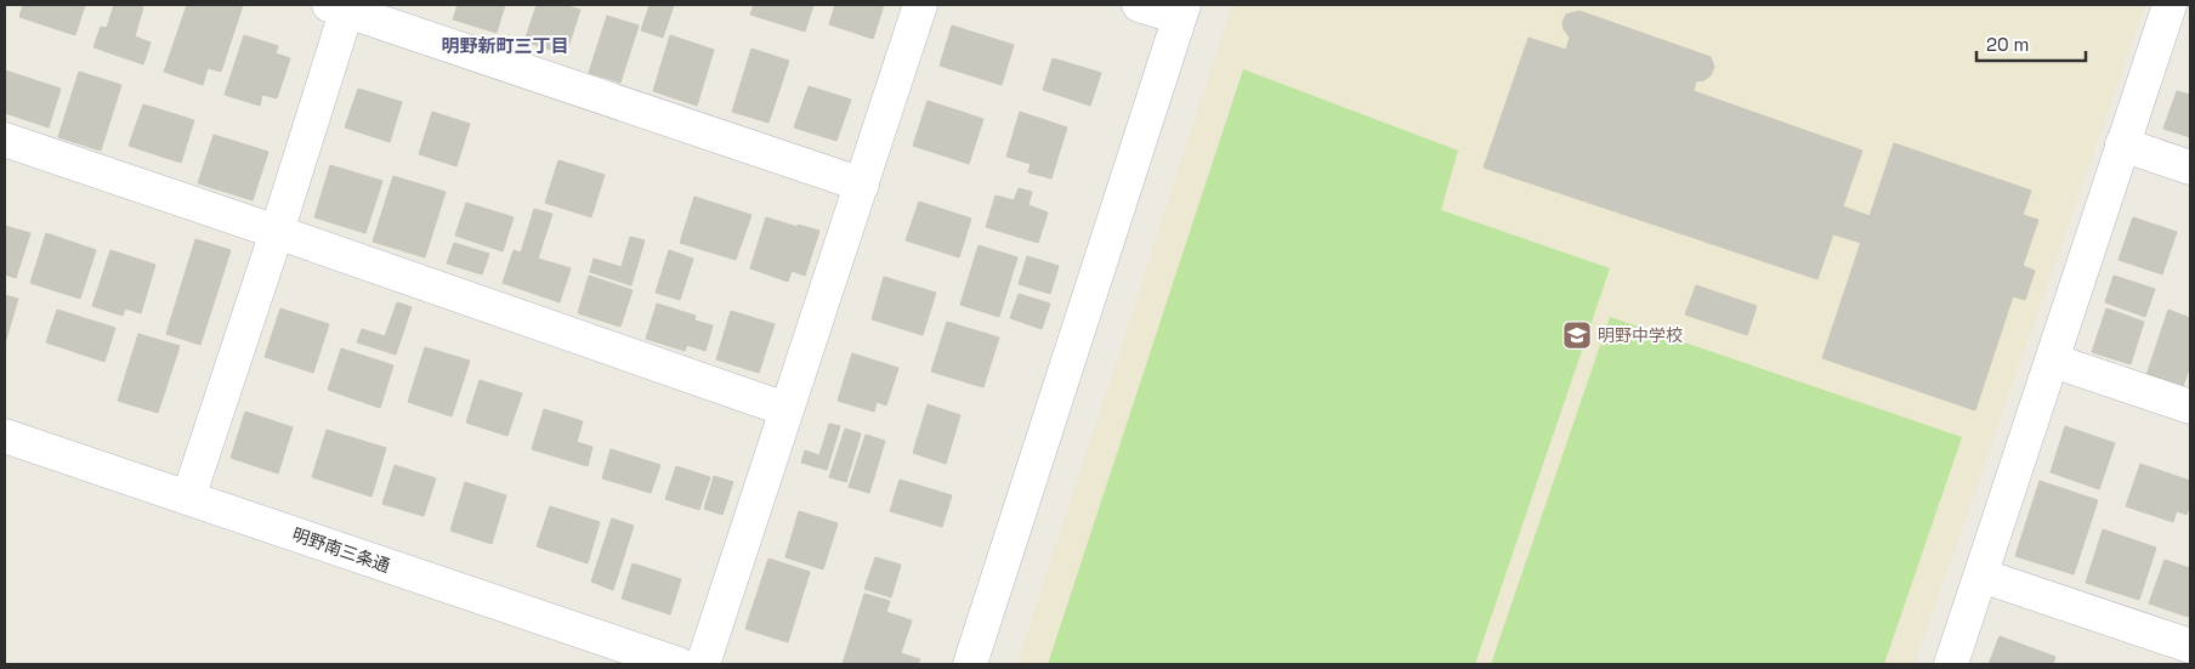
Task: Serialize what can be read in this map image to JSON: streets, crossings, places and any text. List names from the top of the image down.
{
  "streets": {
    "street": ["明野南三条通"]
  },
  "districts": ["明野新町三丁目"],
  "places": {
    "school or university": ["明野中学校"]
  },
  "scale_bar": "20 m"
}
